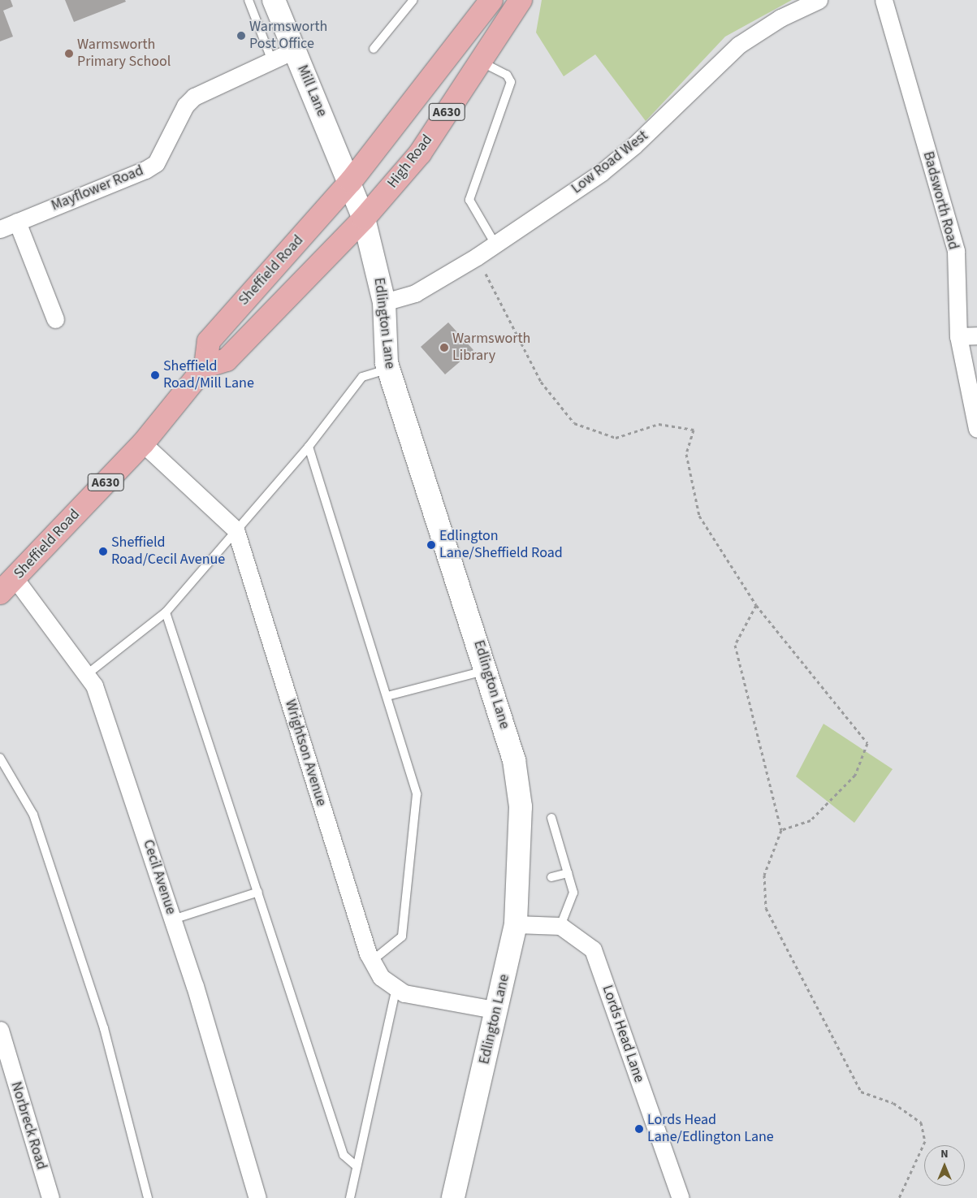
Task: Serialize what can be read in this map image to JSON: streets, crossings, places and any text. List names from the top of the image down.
{
  "streets": {
    "main road": [
      "Mill Lane",
      "A630",
      "High Road",
      "Sheffield Road",
      "Edlington Lane"
    ],
    "street": [
      "Low Road West",
      "Mayflower Road",
      "Badsworth Road",
      "Wrightson Avenue",
      "Cecil Avenue",
      "Lords Head Lane",
      "Norbreck Road"
    ]
  },
  "crossings": [
    ["Mill Lane", "A630"],
    ["Mill Lane", "Mayflower Road"],
    ["Mill Lane", "Sheffield Road"],
    ["Mill Lane", "Edlington Lane"],
    ["A630", "Sheffield Road"],
    ["A630", "Edlington Lane"],
    ["High Road", "Sheffield Road"],
    ["High Road", "Edlington Lane"],
    ["Low Road West", "Edlington Lane"],
    ["Sheffield Road", "Edlington Lane"],
    ["Sheffield Road", "Wrightson Avenue"],
    ["Sheffield Road", "Cecil Avenue"],
    ["Edlington Lane", "Wrightson Avenue"]
  ],
  "places": [
    "Warmsworth Post Office",
    "Warmsworth Primary School",
    "Warmsworth Library",
    "Sheffield Road/Mill Lane",
    "Edlington Lane/Sheffield Road",
    "Sheffield Road/Cecil Avenue",
    "Lords Head Lane/Edlington Lane"
  ],
  "north": "top"
}
